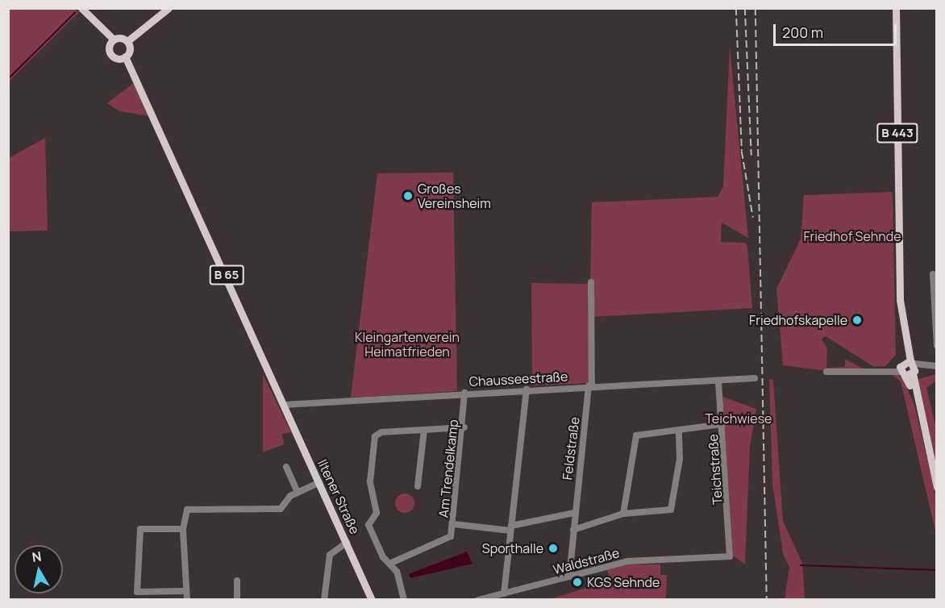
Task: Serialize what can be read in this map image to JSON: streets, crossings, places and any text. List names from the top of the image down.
{
  "streets": {
    "main road": ["B 443", "B 65", "Iltener Straße"],
    "street": [
      "Chausseestraße",
      "Feldstraße",
      "Am Trendelkamp",
      "Teichstraße",
      "Waldstraße"
    ]
  },
  "crossings": [
    ["B 65", "Chausseestraße"],
    ["B 65", "Iltener Straße"],
    ["Chausseestraße", "Feldstraße"],
    ["Chausseestraße", "Am Trendelkamp"],
    ["Chausseestraße", "Teichstraße"],
    ["Chausseestraße", "Iltener Straße"],
    ["Feldstraße", "Waldstraße"],
    ["Teichstraße", "Waldstraße"]
  ],
  "parks": ["Friedhof Sehnde", "Kleingartenverein Heimatfrieden", "Teichwiese"],
  "places": [
    "Großes Vereinsheim",
    "Friedhofskapelle",
    "Sporthalle",
    "KGS Sehnde"
  ],
  "scale_bar": "200 m",
  "north": "top"
}
